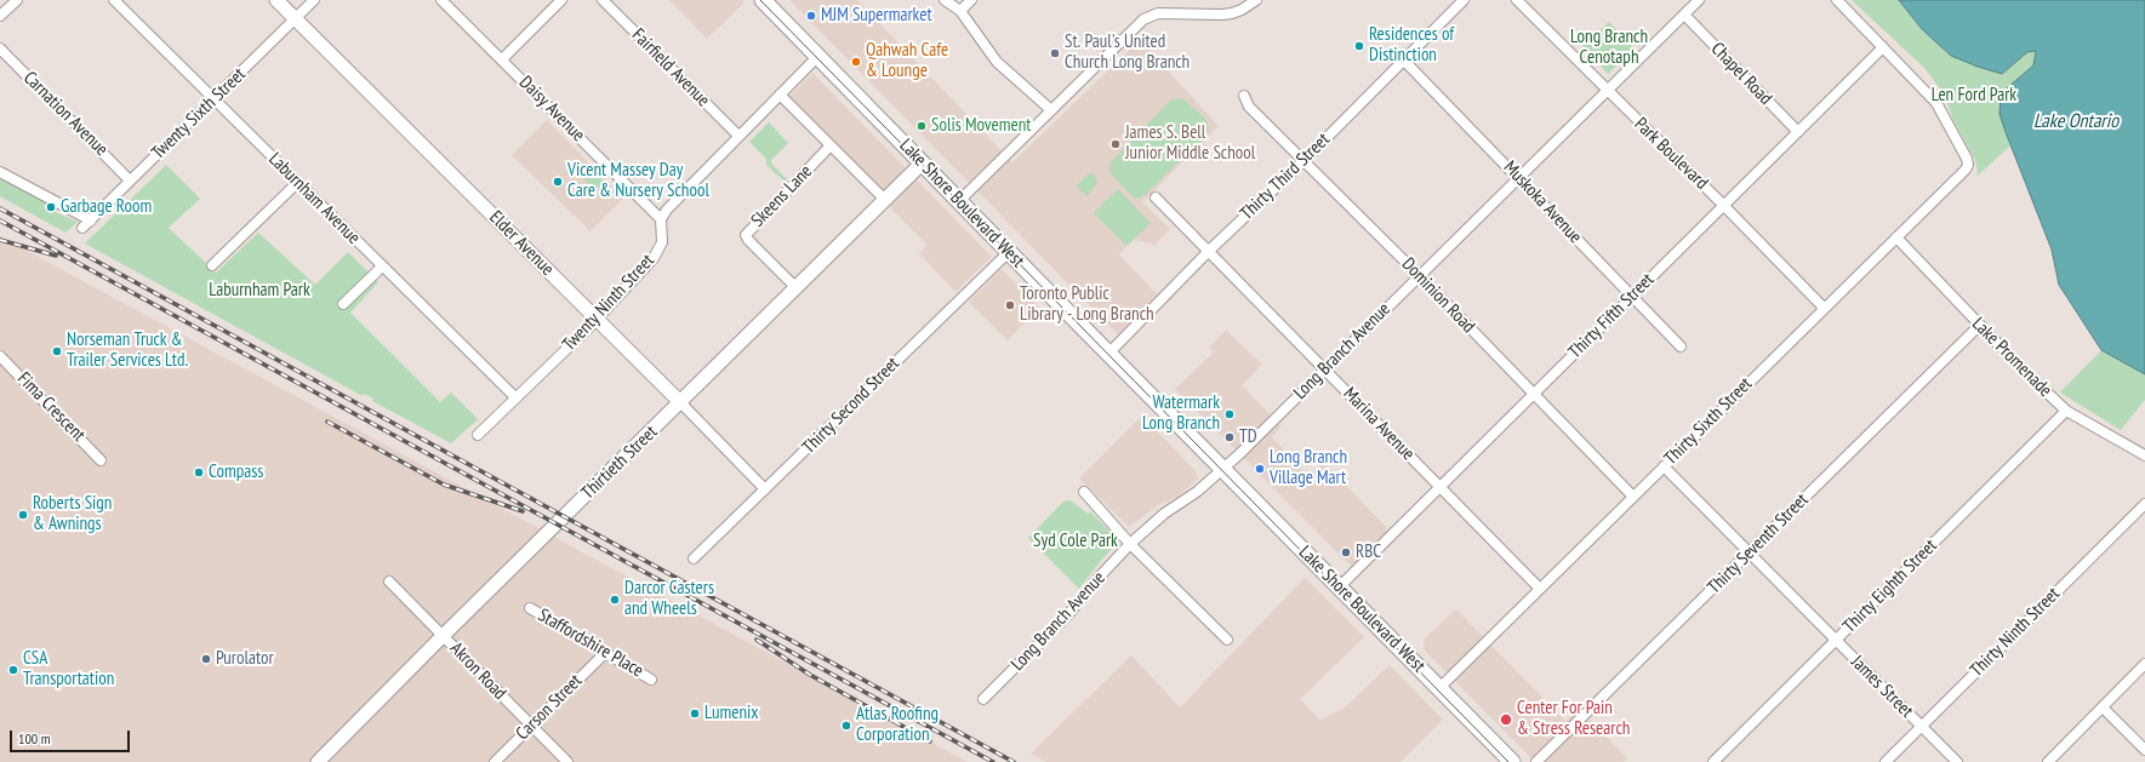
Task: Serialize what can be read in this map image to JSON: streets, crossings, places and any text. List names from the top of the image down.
{
  "streets": {
    "main road": ["Lake Shore Boulevard West"],
    "street": [
      "Fairfield Avenue",
      "Chapel Road",
      "Daisy Avenue",
      "Carnation Avenue",
      "Twenty Sixth Street",
      "Park Boulevard",
      "Thirty Third Street",
      "Skeens Lane",
      "Laburnham Avenue",
      "Muskoka Avenue",
      "Elder Avenue",
      "Dominion Road",
      "Twenty Ninth Street",
      "Thirty Fifth Street",
      "Long Branch Avenue",
      "Lake Promenade",
      "Thirty Second Street",
      "Fima Crescent",
      "Thirty Sixth Street",
      "Marina Avenue",
      "Thirtieth Street",
      "Thirty Seventh Street",
      "Thirty Eighth Street",
      "Thirty Ninth Street",
      "Staffordshire Place",
      "Akron Road",
      "James Street",
      "Carson Street"
    ]
  },
  "crossings": [
    ["Chapel Road", "Thirty Fifth Street"],
    ["Chapel Road", "Long Branch Avenue"],
    ["Daisy Avenue", "Twenty Ninth Street"],
    ["Carnation Avenue", "Twenty Sixth Street"],
    ["Twenty Sixth Street", "Laburnham Avenue"],
    ["Twenty Sixth Street", "Elder Avenue"],
    ["Park Boulevard", "Thirty Fifth Street"],
    ["Park Boulevard", "Long Branch Avenue"],
    ["Park Boulevard", "Thirty Sixth Street"],
    ["Thirty Third Street", "Muskoka Avenue"],
    ["Thirty Third Street", "Lake Shore Boulevard West"],
    ["Thirty Third Street", "Dominion Road"],
    ["Thirty Third Street", "Marina Avenue"],
    ["Skeens Lane", "Thirtieth Street"],
    ["Laburnham Avenue", "Twenty Ninth Street"],
    ["Muskoka Avenue", "Thirty Fifth Street"],
    ["Muskoka Avenue", "Long Branch Avenue"],
    ["Lake Shore Boulevard West", "Thirty Fifth Street"],
    ["Lake Shore Boulevard West", "Long Branch Avenue"],
    ["Lake Shore Boulevard West", "Thirty Second Street"],
    ["Lake Shore Boulevard West", "Thirty Sixth Street"],
    ["Lake Shore Boulevard West", "Thirtieth Street"],
    ["Elder Avenue", "Twenty Ninth Street"],
    ["Elder Avenue", "Thirty Second Street"],
    ["Elder Avenue", "Thirtieth Street"],
    ["Dominion Road", "Thirty Fifth Street"],
    ["Dominion Road", "Long Branch Avenue"],
    ["Dominion Road", "Thirty Sixth Street"],
    ["Thirty Fifth Street", "Thirty Sixth Street"],
    ["Thirty Fifth Street", "Marina Avenue"],
    ["Long Branch Avenue", "Marina Avenue"],
    ["Lake Promenade", "Thirty Sixth Street"],
    ["Lake Promenade", "Thirty Seventh Street"],
    ["Lake Promenade", "Thirty Eighth Street"],
    ["Thirty Sixth Street", "Marina Avenue"],
    ["Thirty Sixth Street", "James Street"],
    ["Thirtieth Street", "Akron Road"],
    ["Thirty Seventh Street", "James Street"],
    ["Thirty Eighth Street", "James Street"],
    ["Thirty Ninth Street", "James Street"],
    ["Staffordshire Place", "Carson Street"],
    ["Akron Road", "Carson Street"]
  ],
  "water": ["Lake Ontario"],
  "parks": [
    "Long Branch Cenotaph",
    "Len Ford Park",
    "Laburnham Park",
    "Syd Cole Park"
  ],
  "places": [
    "MJM Supermarket",
    "Residences of Distinction",
    "St. Paul's United Church Long Branch",
    "Qahwah Cafe & Lounge",
    "Solis Movement",
    "James S. Bell Junior Middle School",
    "Vicent Massey Day Care & Nursery School",
    "Garbage Room",
    "Toronto Public Library - Long Branch",
    "Norseman Truck & Trailer Services Ltd.",
    "Watermark Long Branch",
    "TD",
    "Long Branch Village Mart",
    "Compass",
    "Roberts Sign & Awnings",
    "RBC",
    "Darcor Casters and Wheels",
    "Purolator",
    "CSA Transportation",
    "Lumenix",
    "Center For Pain & Stress Research",
    "Atlas Roofing Corporation"
  ],
  "scale_bar": "100 m"
}
